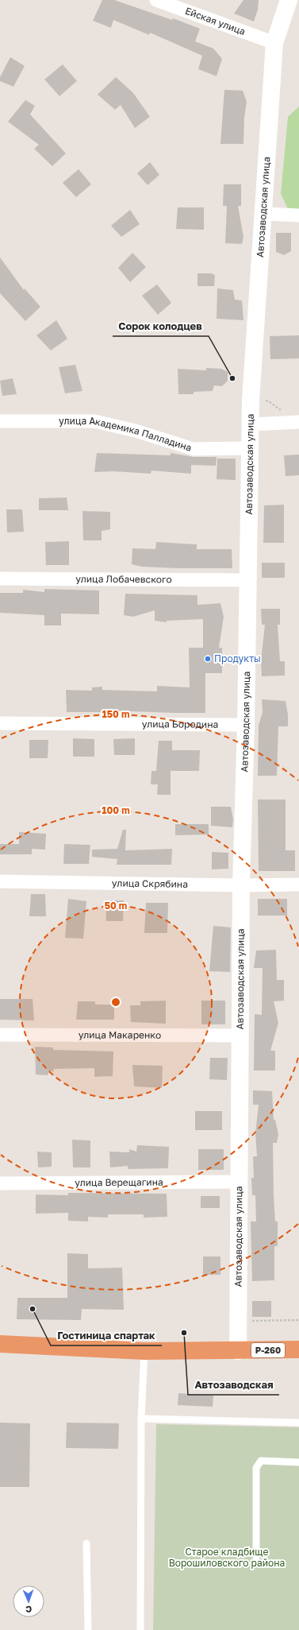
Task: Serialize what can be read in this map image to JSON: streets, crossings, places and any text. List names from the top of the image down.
{
  "streets": {
    "highway": ["Р-260"],
    "street": [
      "Ейская улица",
      "Автозаводская улица",
      "улица Академика Палладина",
      "улица Лобачевского",
      "улица Бородина",
      "улица Скрябина",
      "улица Макаренко",
      "улица Верещагина"
    ]
  },
  "crossings": [
    ["Ейская улица", "Автозаводская улица"],
    ["Автозаводская улица", "улица Академика Палладина"],
    ["Автозаводская улица", "улица Лобачевского"],
    ["Автозаводская улица", "улица Бородина"],
    ["Автозаводская улица", "улица Скрябина"],
    ["Автозаводская улица", "улица Макаренко"],
    ["Автозаводская улица", "улица Верещагина"],
    ["Автозаводская улица", "Р-260"]
  ],
  "parks": ["Старое кладбище Ворошиловского района"],
  "places": [
    "Сорок колодцев",
    "Продукты",
    "Гостиница спартак",
    "Автозаводская"
  ],
  "north": "bottom",
  "rings": ["150 m", "100 m", "50 m"]
}
